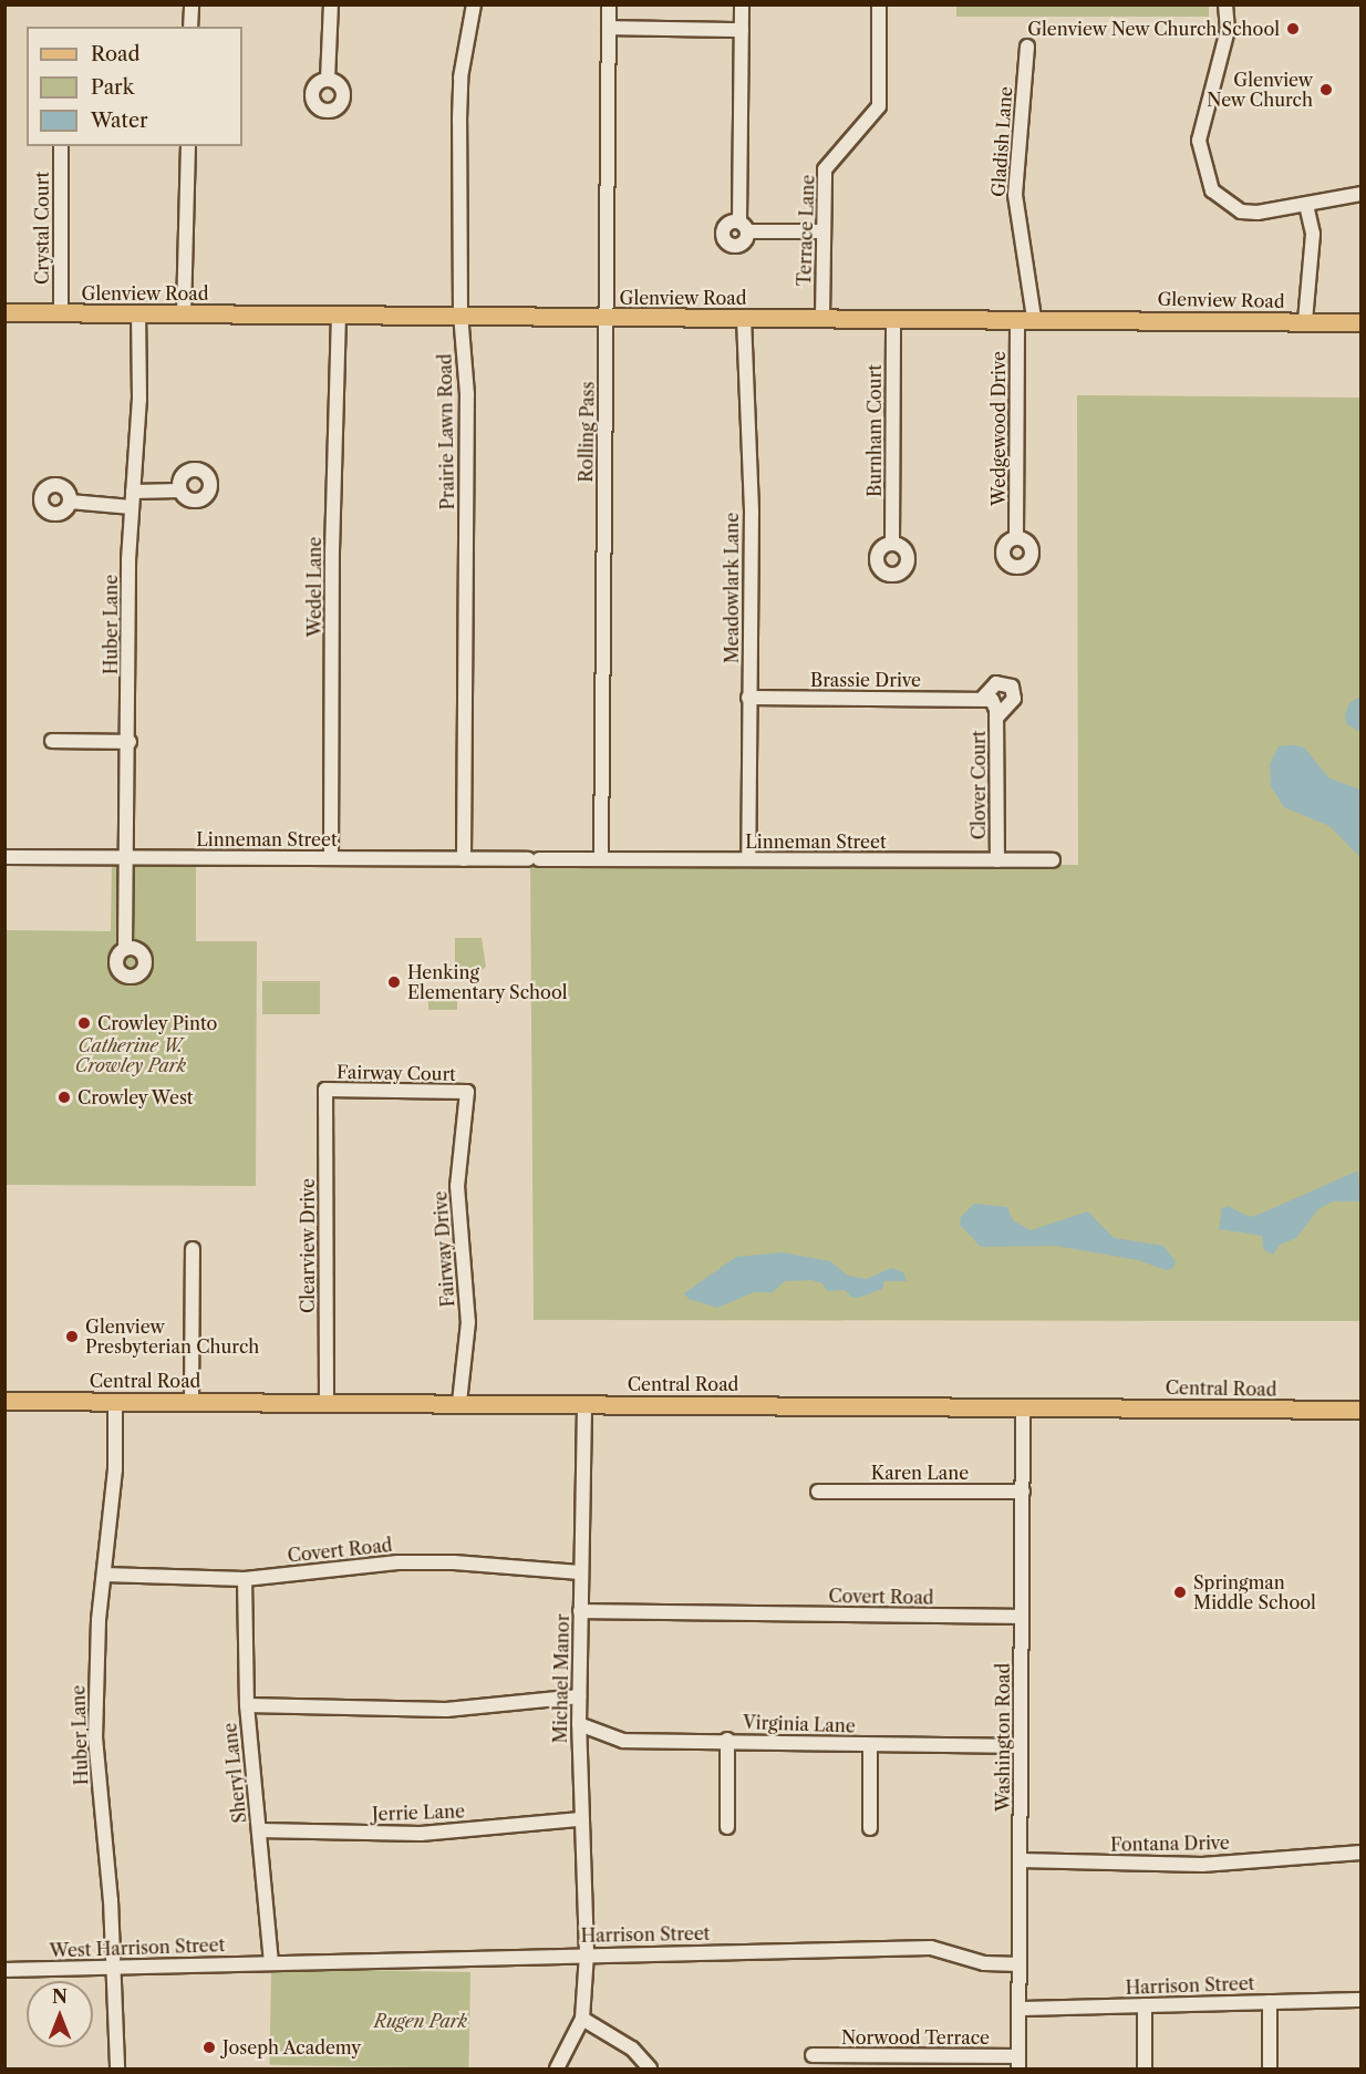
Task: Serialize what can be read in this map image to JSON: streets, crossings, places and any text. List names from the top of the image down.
{
  "streets": {
    "main road": ["Glenview Road", "Central Road"],
    "street": [
      "Gladish Lane",
      "Crystal Court",
      "Terrace Lane",
      "Wedgewood Drive",
      "Burnham Court",
      "Prairie Lawn Road",
      "Rolling Pass",
      "Wedel Lane",
      "Meadowlark Lane",
      "Huber Lane",
      "Brassie Drive",
      "Clover Court",
      "Linneman Street",
      "Fairway Court",
      "Clearview Drive",
      "Fairway Drive",
      "Karen Lane",
      "Covert Road",
      "Michael Manor",
      "Virginia Lane",
      "Washington Road",
      "Sheryl Lane",
      "Jerrie Lane",
      "Fontana Drive",
      "Harrison Street",
      "West Harrison Street",
      "Norwood Terrace"
    ]
  },
  "crossings": [
    ["Gladish Lane", "Glenview Road"],
    ["Gladish Lane", "Wedgewood Drive"],
    ["Crystal Court", "Glenview Road"],
    ["Terrace Lane", "Glenview Road"],
    ["Glenview Road", "Wedgewood Drive"],
    ["Glenview Road", "Burnham Court"],
    ["Glenview Road", "Prairie Lawn Road"],
    ["Glenview Road", "Rolling Pass"],
    ["Glenview Road", "Wedel Lane"],
    ["Glenview Road", "Meadowlark Lane"],
    ["Glenview Road", "Huber Lane"],
    ["Prairie Lawn Road", "Linneman Street"],
    ["Rolling Pass", "Linneman Street"],
    ["Wedel Lane", "Linneman Street"],
    ["Meadowlark Lane", "Brassie Drive"],
    ["Meadowlark Lane", "Linneman Street"],
    ["Huber Lane", "Linneman Street"],
    ["Huber Lane", "Central Road"],
    ["Huber Lane", "Covert Road"],
    ["Huber Lane", "West Harrison Street"],
    ["Brassie Drive", "Clover Court"],
    ["Clover Court", "Linneman Street"],
    ["Fairway Court", "Clearview Drive"],
    ["Fairway Court", "Fairway Drive"],
    ["Clearview Drive", "Central Road"],
    ["Fairway Drive", "Central Road"],
    ["Central Road", "Michael Manor"],
    ["Central Road", "Washington Road"],
    ["Karen Lane", "Washington Road"],
    ["Covert Road", "Michael Manor"],
    ["Covert Road", "Washington Road"],
    ["Covert Road", "Sheryl Lane"],
    ["Michael Manor", "Virginia Lane"],
    ["Michael Manor", "Jerrie Lane"],
    ["Michael Manor", "Harrison Street"],
    ["Virginia Lane", "Washington Road"],
    ["Washington Road", "Fontana Drive"],
    ["Washington Road", "Harrison Street"],
    ["Washington Road", "Norwood Terrace"],
    ["Sheryl Lane", "Jerrie Lane"],
    ["Sheryl Lane", "Harrison Street"],
    ["Sheryl Lane", "West Harrison Street"],
    ["Harrison Street", "West Harrison Street"]
  ],
  "parks": ["Catherine W. Crowley Park", "Rugen Park"],
  "places": [
    "Glenview New Church School",
    "Glenview New Church",
    "Henking Elementary School",
    "Crowley Pinto",
    "Crowley West",
    "Glenview Presbyterian Church",
    "Springman Middle School",
    "Joseph Academy"
  ],
  "legend": ["Road", "Park", "Water"],
  "north": "top"
}
